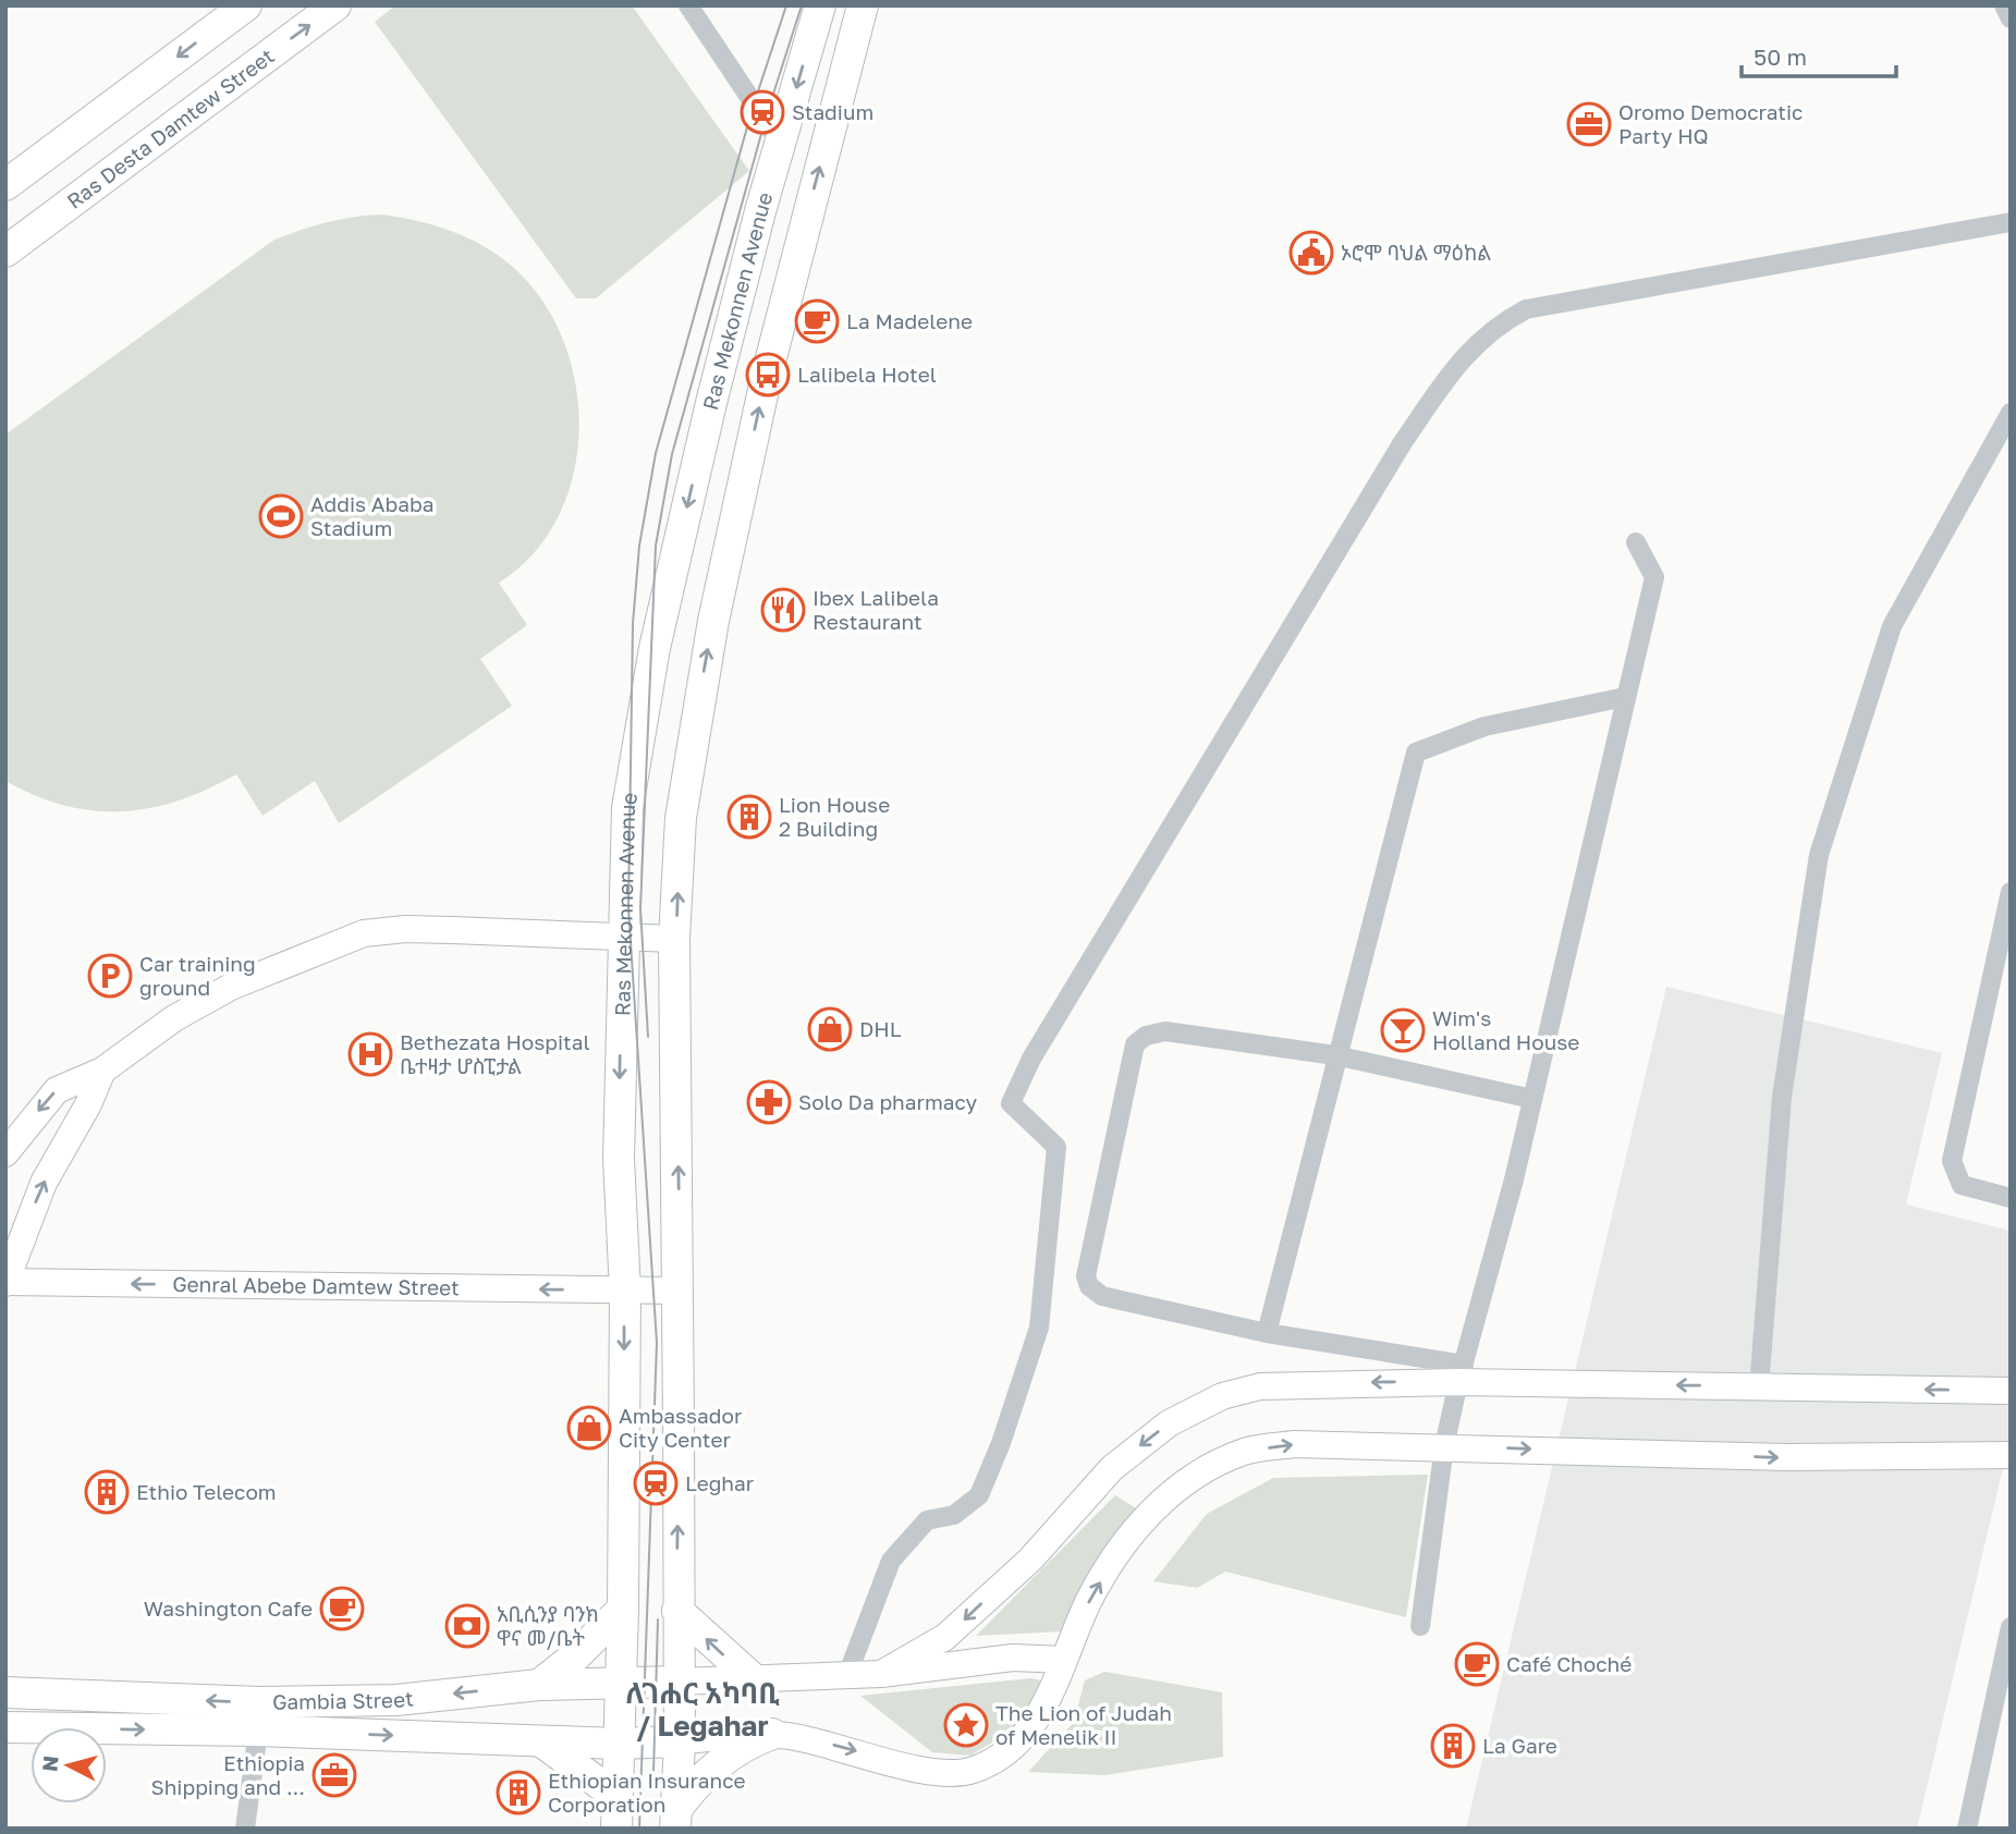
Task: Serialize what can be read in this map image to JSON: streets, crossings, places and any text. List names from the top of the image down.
{
  "streets": {
    "main road": [
      "Ras Desta Damtew Street",
      "Ras Mekonnen Avenue",
      "Genral Abebe Damtew Street",
      "Gambia Street"
    ]
  },
  "crossings": [
    ["Ras Mekonnen Avenue", "Genral Abebe Damtew Street"],
    ["Ras Mekonnen Avenue", "Gambia Street"]
  ],
  "one_way": ["Genral Abebe Damtew Street"],
  "districts": ["ለገሐር አካባቢ / Legahar"],
  "places": {
    "station": ["Stadium", "Leghar"],
    "office": ["Oromo Democratic Party HQ", "Ethiopia Shipping and ..."],
    "public building": ["ኦሮሞ ባህል ማዕከል"],
    "cafe": ["La Madelene", "Washington Cafe", "Café Choché"],
    "bus stop": ["Lalibela Hotel"],
    "sports": ["Addis Ababa Stadium"],
    "restaurant": ["Ibex Lalibela Restaurant"],
    "building": [
      "Lion House 2 Building",
      "Ethio Telecom",
      "La Gare",
      "Ethiopian Insurance Corporation"
    ],
    "parking": ["Car training ground"],
    "shop": ["DHL", "Ambassador City Center"],
    "bar": ["Wim's Holland House"],
    "hospital": ["Bethezata Hospital ቤተዛታ ሆስፒታል"],
    "pharmacy": ["Solo Da pharmacy"],
    "bank": ["አቢሲንያ ባንክ ዋና መ/ቤት"],
    "place": ["The Lion of Judah of Menelik II"]
  },
  "scale_bar": "50 m",
  "north": "left"
}
